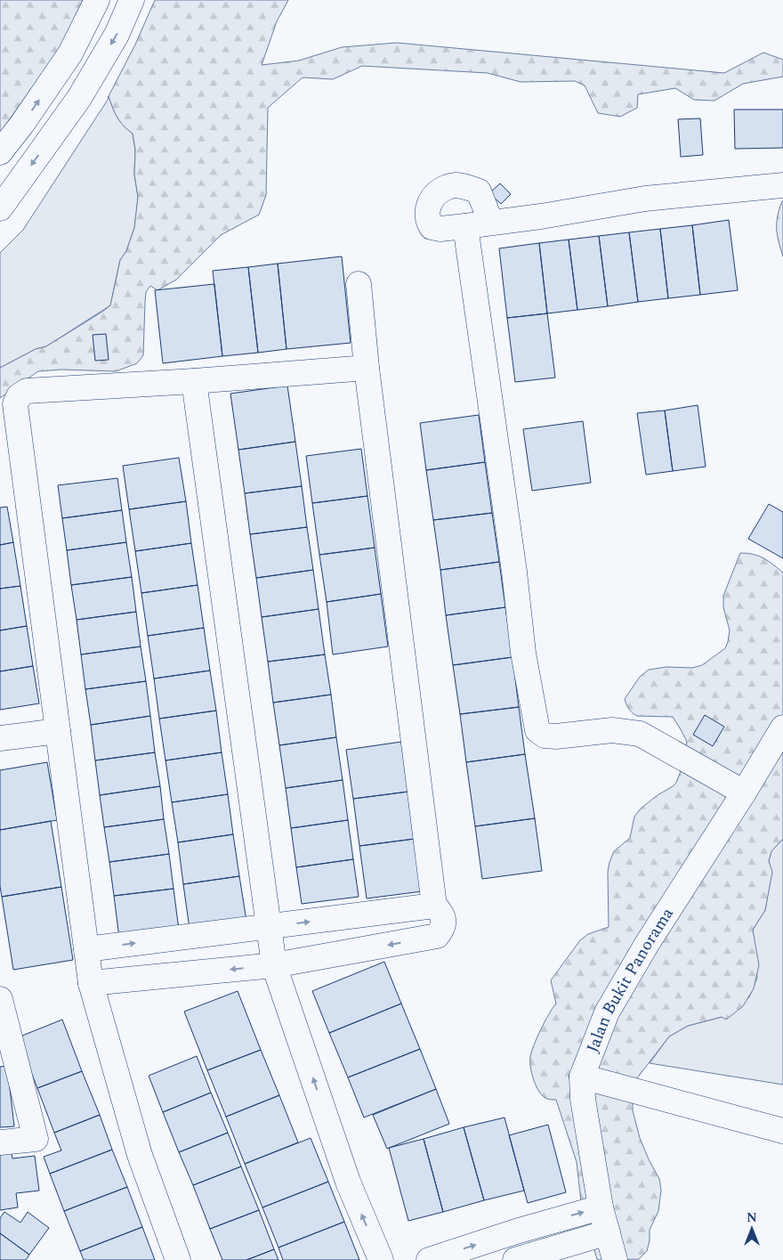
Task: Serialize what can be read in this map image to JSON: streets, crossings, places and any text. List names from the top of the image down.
{
  "streets": {
    "main road": ["Jalan Bukit Panorama"]
  },
  "north": "top"
}
